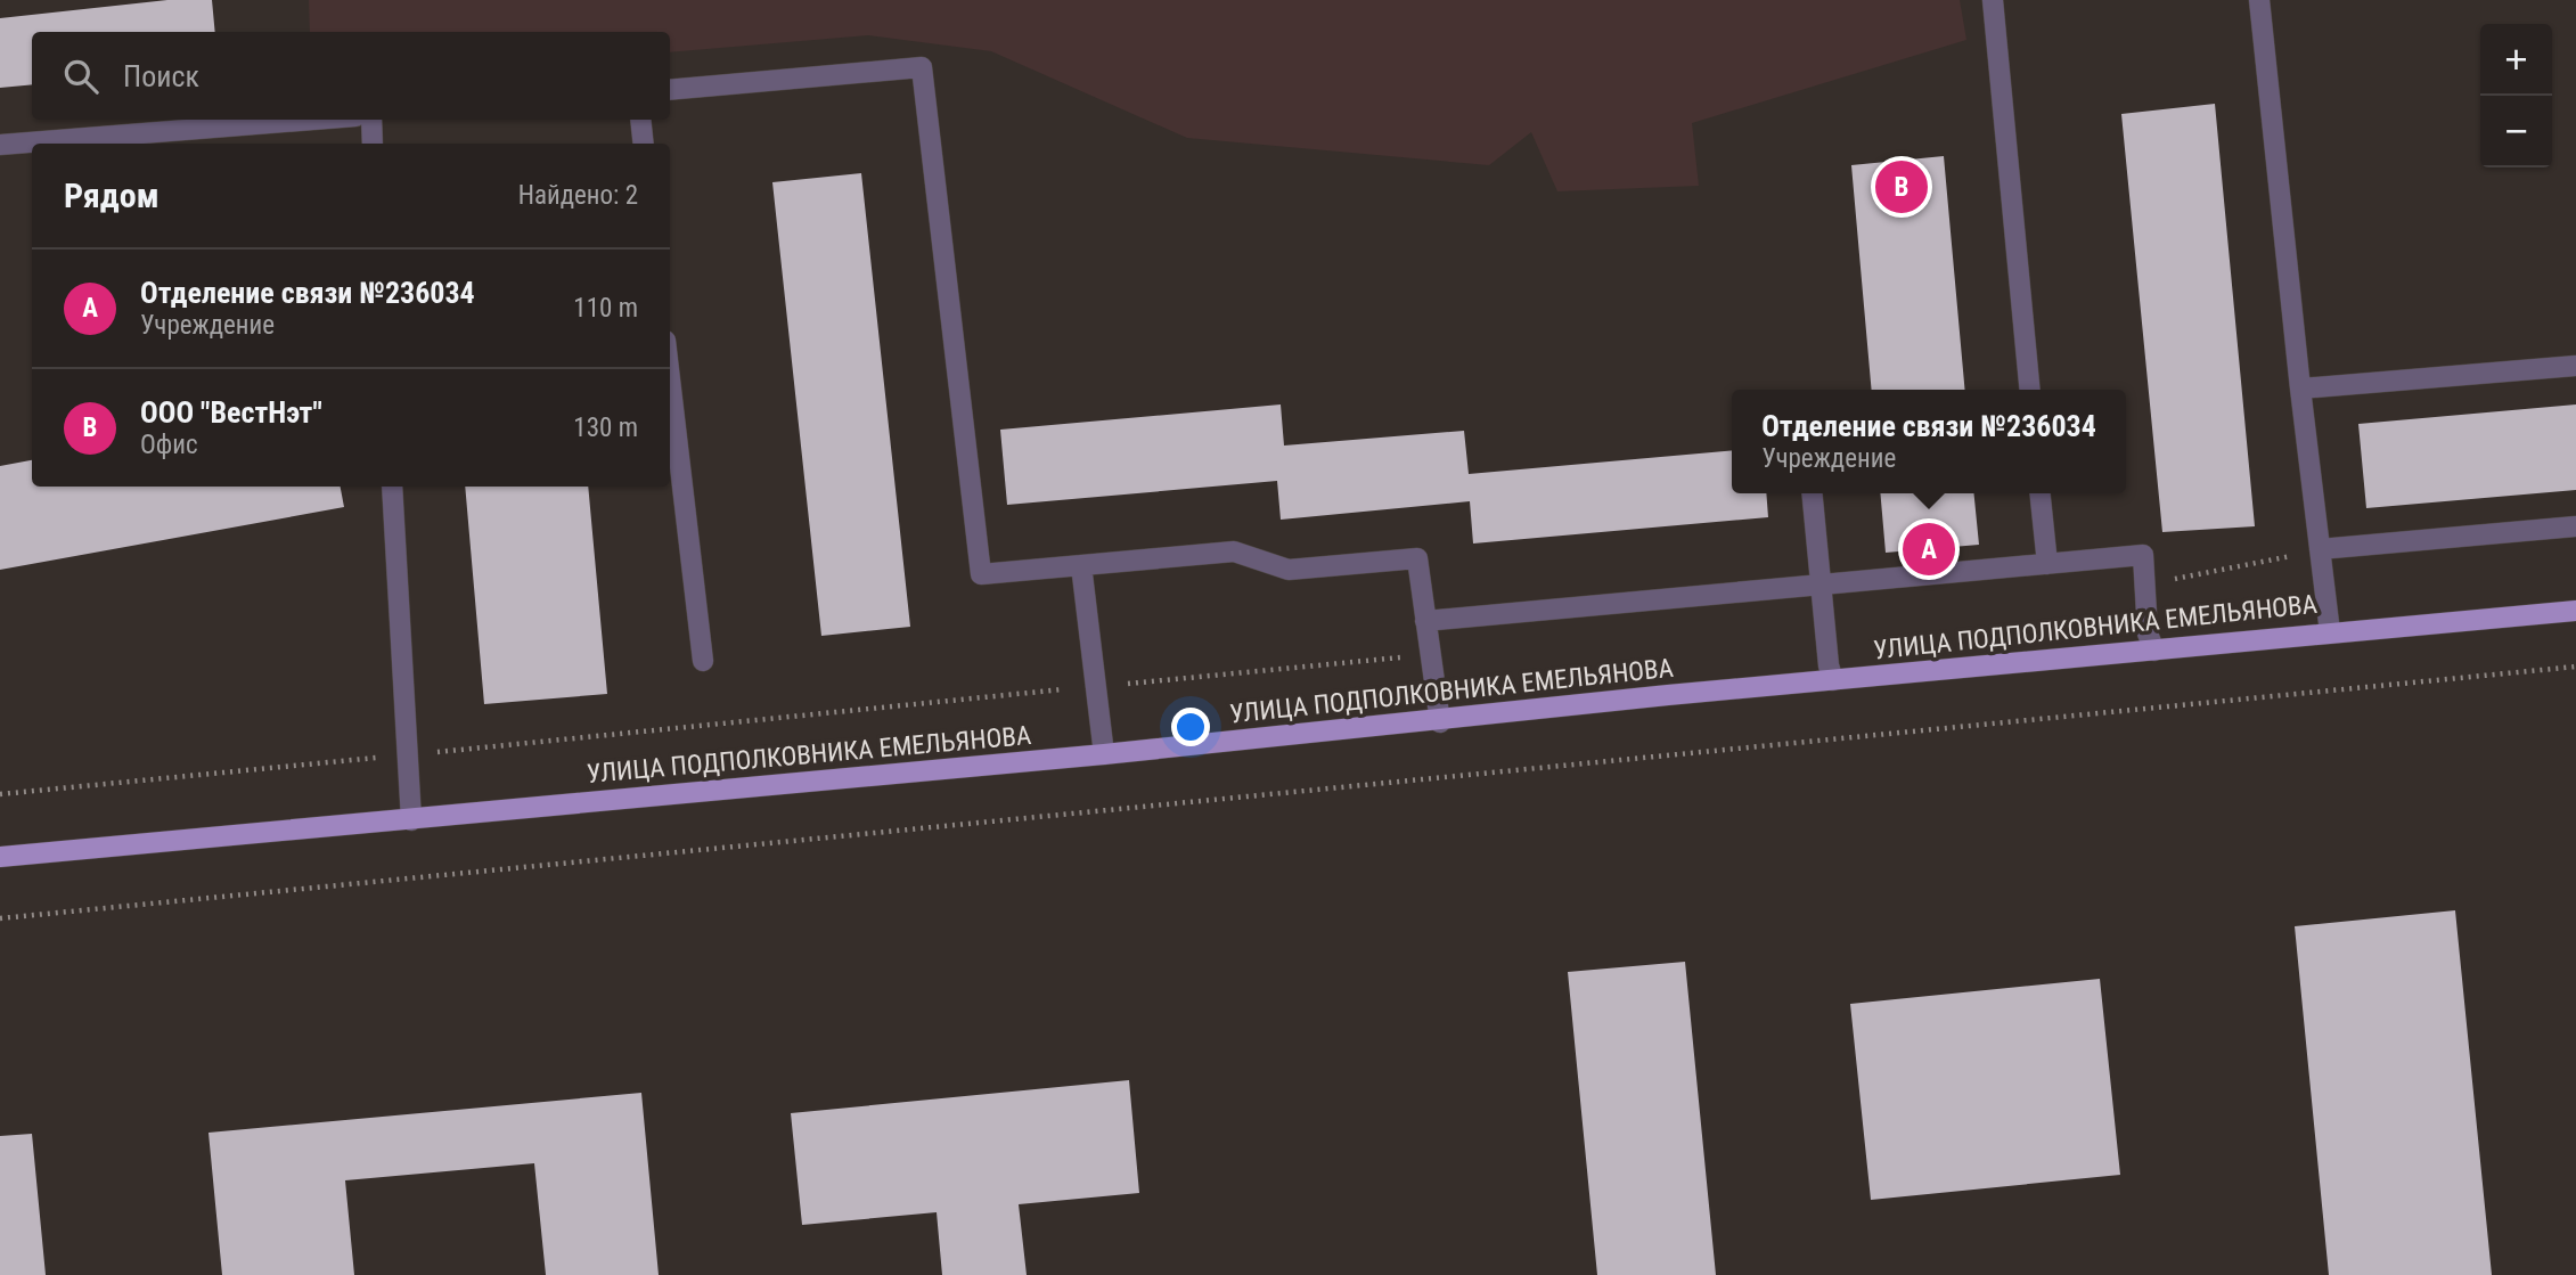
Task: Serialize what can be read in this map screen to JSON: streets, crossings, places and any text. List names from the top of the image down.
{
  "streets": {
    "main road": ["УЛИЦА ПОДПОЛКОВНИКА ЕМЕЛЬЯНОВА"]
  },
  "page": {
    "map_buttons": ["+", "−"],
    "search": "Поиск",
    "heading": ["Рядом", "Найдено: 2"],
    "pins": ["B", "A"],
    "list": [
      {
        "mark": "A",
        "name": "Отделение связи №236034",
        "note": "Учреждение",
        "value": "110 m"
      },
      {
        "mark": "B",
        "name": "ООО \"ВестНэт\"",
        "note": "Офис",
        "value": "130 m"
      }
    ],
    "popup": ["Отделение связи №236034", "Учреждение"]
  }
}
